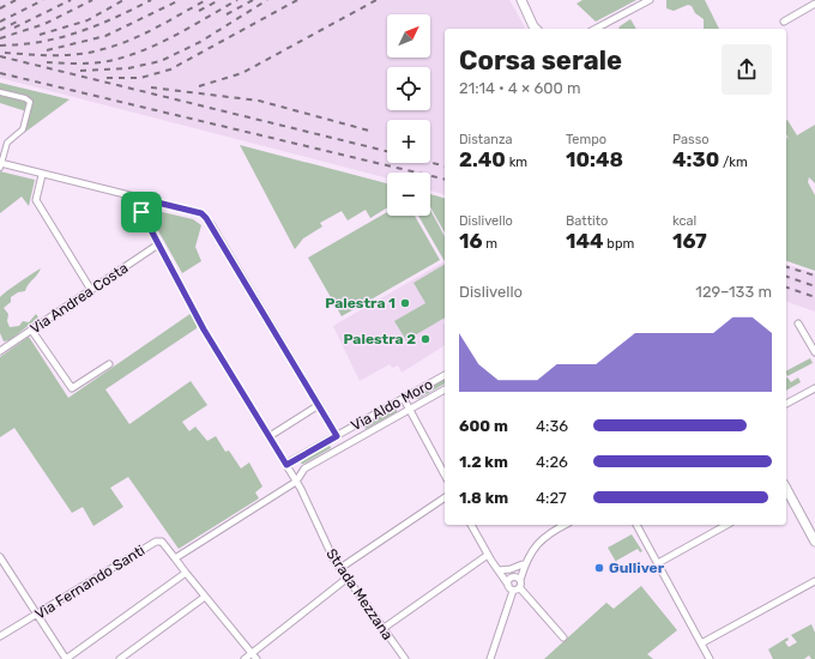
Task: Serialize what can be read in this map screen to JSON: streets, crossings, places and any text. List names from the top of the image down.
{
  "streets": {
    "street": [
      "Via Andrea Costa",
      "Via Aldo Moro",
      "Via Fernando Santi",
      "Strada Mezzana"
    ]
  },
  "crossings": [
    ["Via Andrea Costa", "Strada Mezzana"],
    ["Via Aldo Moro", "Via Fernando Santi"],
    ["Via Aldo Moro", "Strada Mezzana"]
  ],
  "places": ["Palestra 1", "Palestra 2", "Gulliver"],
  "north": "top right",
  "page": {
    "map_buttons": ["+", "−"],
    "heading": ["Corsa serale", "21:14 · 4 × 600 m"],
    "stats": [
      ["Distanza", "2.40 km"],
      ["Tempo", "10:48"],
      ["Passo", "4:30 /km"],
      ["Dislivello", "16 m"],
      ["Battito", "144 bpm"],
      ["kcal", "167"]
    ],
    "chart": ["Dislivello", "129–133 m"],
    "list": [
      {
        "name": "600 m",
        "note": "4:36"
      },
      {
        "name": "1.2 km",
        "note": "4:26"
      },
      {
        "name": "1.8 km",
        "note": "4:27"
      }
    ]
  }
}
